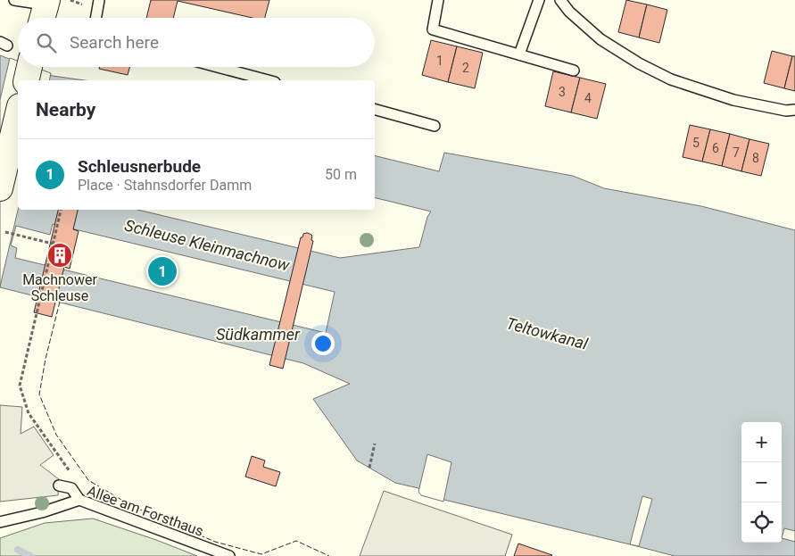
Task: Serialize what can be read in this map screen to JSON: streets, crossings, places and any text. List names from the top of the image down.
{
  "streets": {
    "lane": ["Allee am Forsthaus"]
  },
  "water": ["Schleuse Kleinmachnow", "Teltowkanal", "Südkammer"],
  "places": {
    "building": ["Machnower Schleuse"]
  },
  "house_numbers": [
    "1",
    "2",
    "3",
    "4",
    "5",
    "6",
    "7",
    "8"
  ],
  "page": {
    "search": "Search here",
    "heading": "Nearby",
    "list": [
      {
        "mark": "1",
        "name": "Schleusnerbude",
        "note": "Place · Stahnsdorfer Damm",
        "value": "50 m"
      }
    ],
    "pins": "1",
    "map_buttons": ["+", "−"]
  }
}
